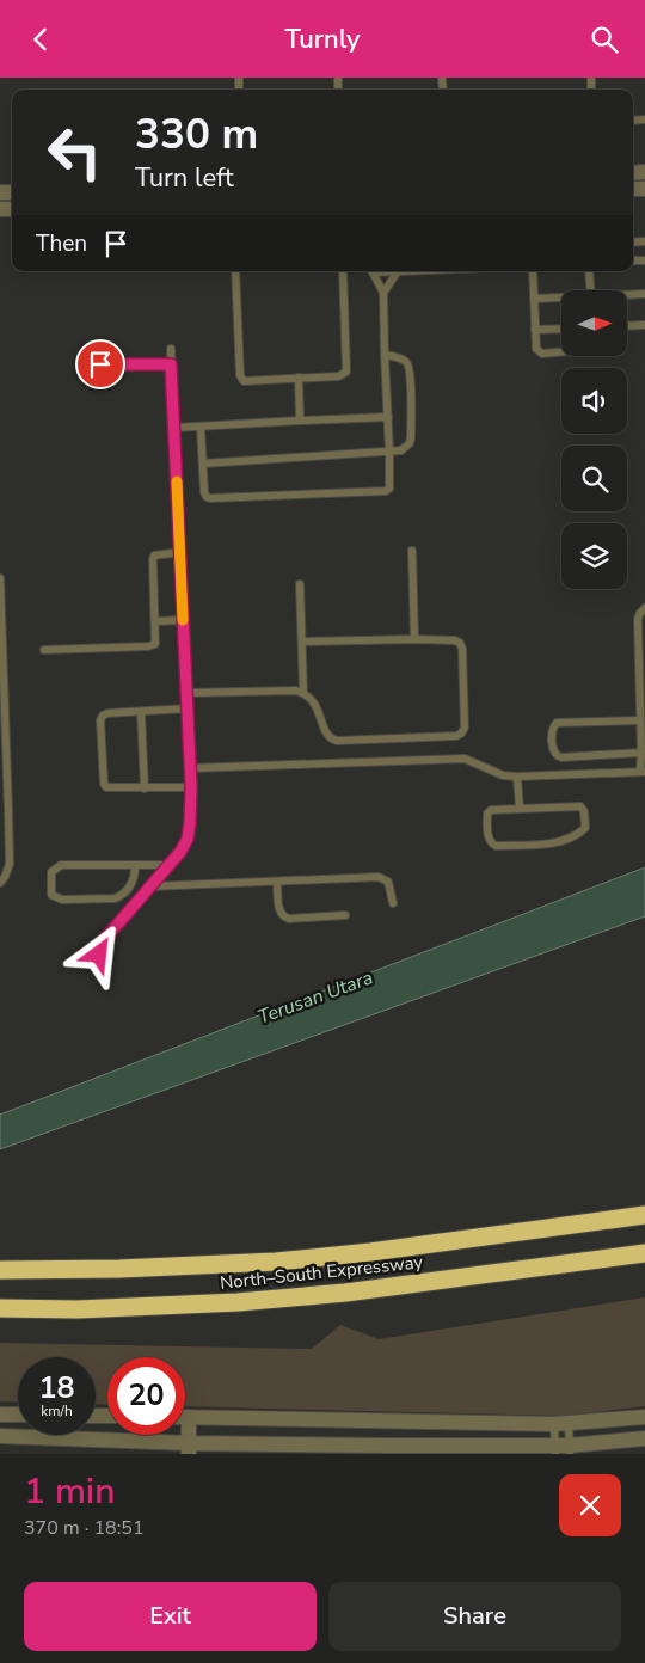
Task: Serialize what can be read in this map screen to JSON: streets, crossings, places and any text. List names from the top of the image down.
{
  "streets": {
    "highway": ["North–South Expressway"]
  },
  "water": ["Terusan Utara"],
  "north": "right",
  "page": {
    "header": "Turnly",
    "turn": ["330 m", "Turn left"],
    "then": "Then",
    "speed": "18 km/h",
    "limit": "20",
    "heading": ["1 min", "370 m · 18:51"],
    "buttons": ["Exit", "Share"]
  }
}
